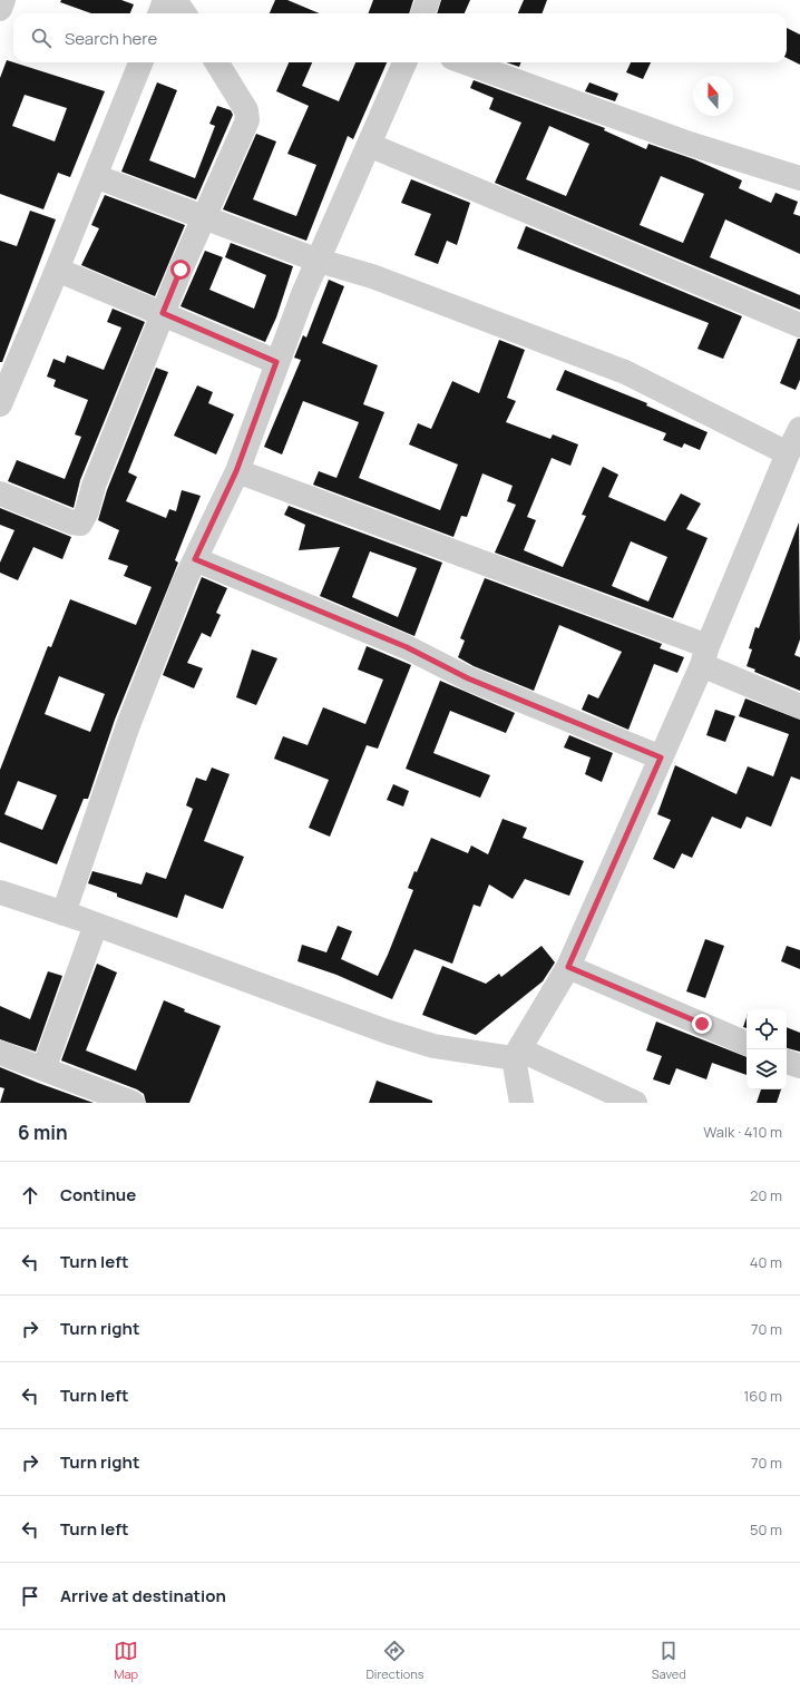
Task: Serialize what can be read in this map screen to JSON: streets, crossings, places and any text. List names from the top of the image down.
{
  "north": "top",
  "page": {
    "search": "Search here",
    "heading": ["6 min", "Walk · 410 m"],
    "list": [
      ["Continue", "20 m"],
      ["Turn left", "40 m"],
      ["Turn right", "70 m"],
      ["Turn left", "160 m"],
      ["Turn right", "70 m"],
      ["Turn left", "50 m"],
      "Arrive at destination"
    ],
    "nav": ["Map", "Directions", "Saved"]
  }
}
